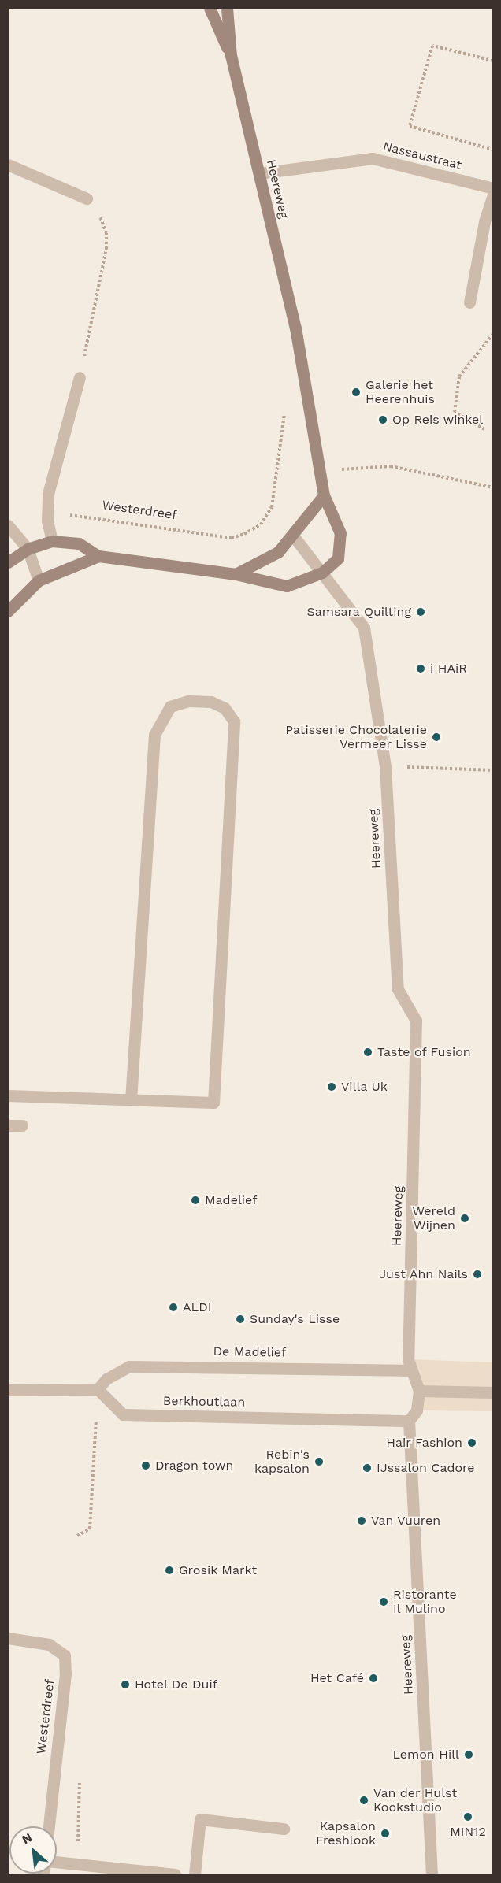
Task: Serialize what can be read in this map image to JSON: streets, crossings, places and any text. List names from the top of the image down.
{
  "streets": {
    "street": [
      "Nassaustraat",
      "Heereweg",
      "Westerdreef",
      "De Madelief",
      "Berkhoutlaan"
    ]
  },
  "crossings": [
    ["Nassaustraat", "Heereweg"],
    ["Heereweg", "De Madelief"],
    ["Heereweg", "Berkhoutlaan"],
    ["De Madelief", "Berkhoutlaan"]
  ],
  "places": [
    "Galerie het Heerenhuis",
    "Op Reis winkel",
    "Samsara Quilting",
    "i HAiR",
    "Patisserie Chocolaterie Vermeer Lisse",
    "Taste of Fusion",
    "Villa Uk",
    "Madelief",
    "Wereld Wijnen",
    "Just Ahn Nails",
    "ALDI",
    "Sunday's Lisse",
    "Hair Fashion",
    "Rebin's kapsalon",
    "Dragon town",
    "IJssalon Cadore",
    "Van Vuuren",
    "Grosik Markt",
    "Ristorante Il Mulino",
    "Het Café",
    "Hotel De Duif",
    "Lemon Hill",
    "Van der Hulst Kookstudio",
    "MIN12",
    "Kapsalon Freshlook"
  ],
  "north": "top left"
}
